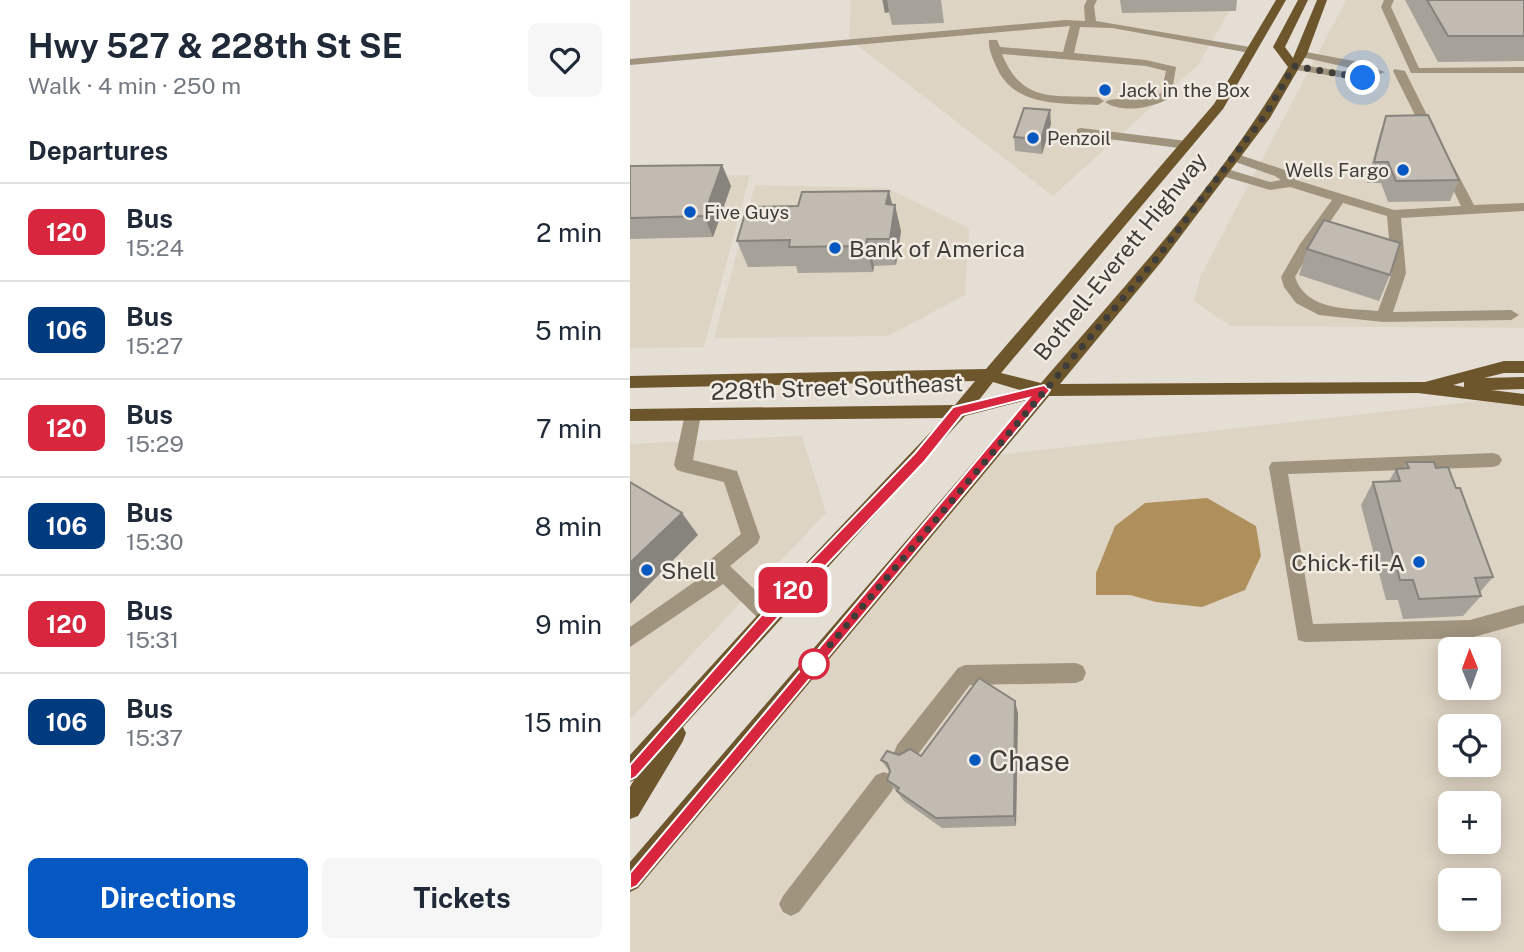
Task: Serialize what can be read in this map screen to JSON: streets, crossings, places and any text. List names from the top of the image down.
{
  "streets": {
    "main road": ["Bothell-Everett Highway", "228th Street Southeast"]
  },
  "crossings": [
    ["Bothell-Everett Highway", "228th Street Southeast"]
  ],
  "places": [
    "Jack in the Box",
    "Penzoil",
    "Wells Fargo",
    "Five Guys",
    "Bank of America",
    "Chick-fil-A",
    "Shell",
    "Chase"
  ],
  "lines": ["bus line 120"],
  "north": "top",
  "page": {
    "heading": [
      ["Hwy 527 & 228th St SE", "Walk · 4 min · 250 m"],
      "Departures"
    ],
    "on_map": "120",
    "list": [
      {
        "mark": "120",
        "name": "Bus",
        "note": "15:24",
        "value": "2 min"
      },
      {
        "mark": "106",
        "name": "Bus",
        "note": "15:27",
        "value": "5 min"
      },
      {
        "mark": "120",
        "name": "Bus",
        "note": "15:29",
        "value": "7 min"
      },
      {
        "mark": "106",
        "name": "Bus",
        "note": "15:30",
        "value": "8 min"
      },
      {
        "mark": "120",
        "name": "Bus",
        "note": "15:31",
        "value": "9 min"
      },
      {
        "mark": "106",
        "name": "Bus",
        "note": "15:37",
        "value": "15 min"
      }
    ],
    "map_buttons": ["+", "−"],
    "buttons": ["Directions", "Tickets"]
  }
}
